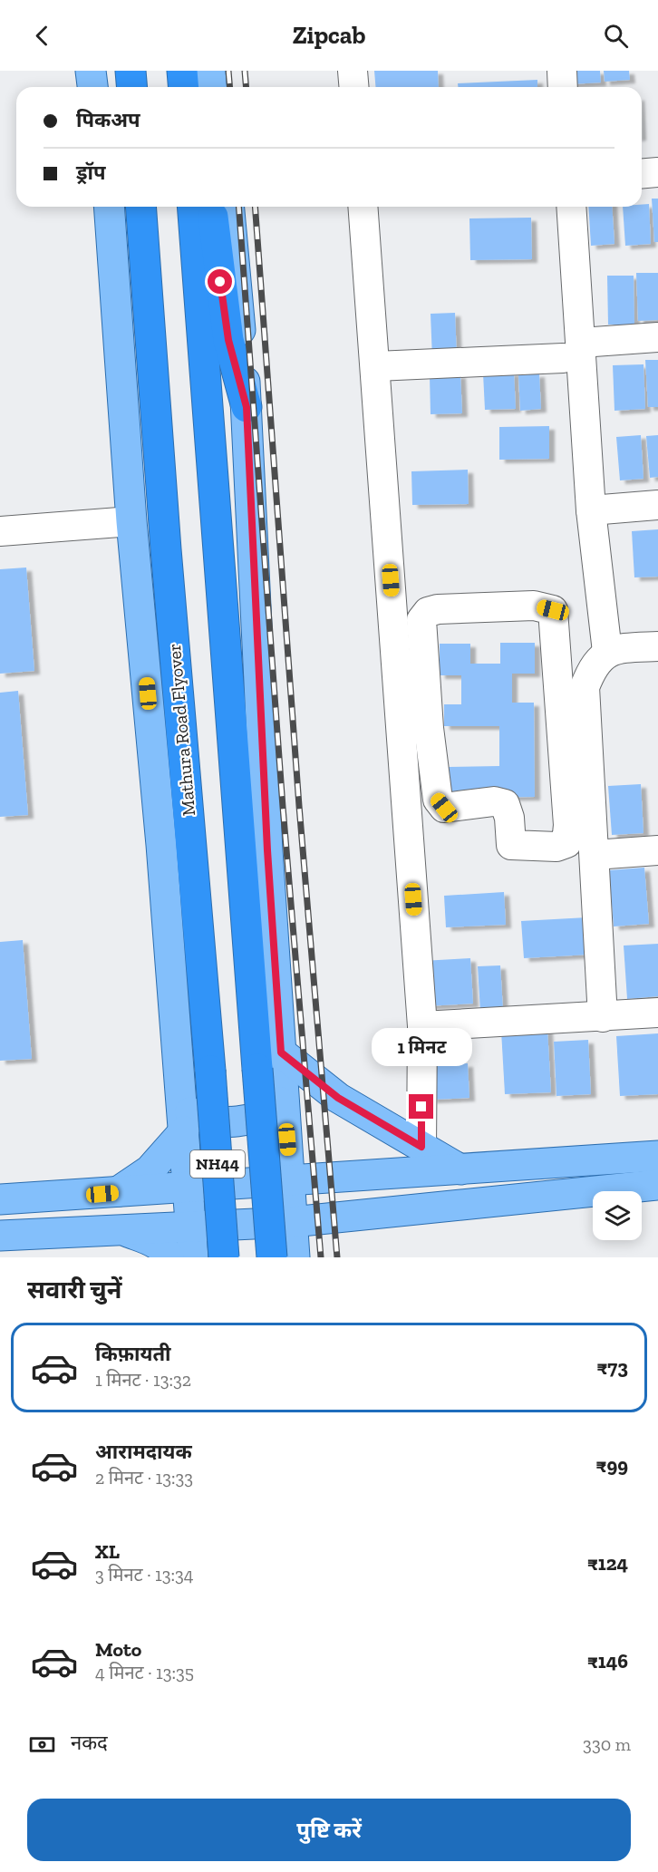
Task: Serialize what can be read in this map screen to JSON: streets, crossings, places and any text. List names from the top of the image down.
{
  "streets": {
    "highway": ["Mathura Road Flyover", "NH44"]
  },
  "page": {
    "header": "Zipcab",
    "banner": ["पिकअप", "ड्रॉप"],
    "bubble": "1 मिनट",
    "heading": "सवारी चुनें",
    "list": [
      {
        "name": "किफ़ायती",
        "note": "1 मिनट · 13:32",
        "value": "₹73"
      },
      {
        "name": "आरामदायक",
        "note": "2 मिनट · 13:33",
        "value": "₹99"
      },
      {
        "name": "XL",
        "note": "3 मिनट · 13:34",
        "value": "₹124"
      },
      {
        "name": "Moto",
        "note": "4 मिनट · 13:35",
        "value": "₹146"
      }
    ],
    "pay": ["नकद", "330 m"],
    "buttons": "पुष्टि करें"
  }
}
